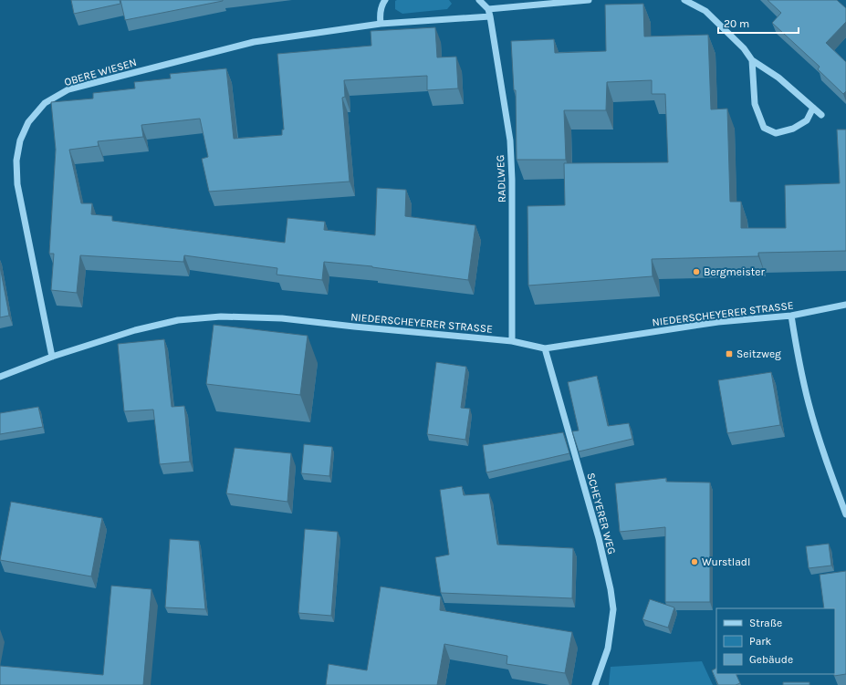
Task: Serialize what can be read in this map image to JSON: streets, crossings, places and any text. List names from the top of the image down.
{
  "streets": {
    "street": [
      "OBERE WIESEN",
      "RADLWEG",
      "NIEDERSCHEYERER STRASSE",
      "SCHEYERER WEG"
    ]
  },
  "crossings": [
    ["OBERE WIESEN", "RADLWEG"],
    ["OBERE WIESEN", "NIEDERSCHEYERER STRASSE"],
    ["RADLWEG", "NIEDERSCHEYERER STRASSE"],
    ["NIEDERSCHEYERER STRASSE", "SCHEYERER WEG"]
  ],
  "places": {
    "other": ["Bergmeister", "Wurstladl"],
    "transit": ["Seitzweg"]
  },
  "legend": ["Straße", "Park", "Gebäude"],
  "scale_bar": "20 m"
}
